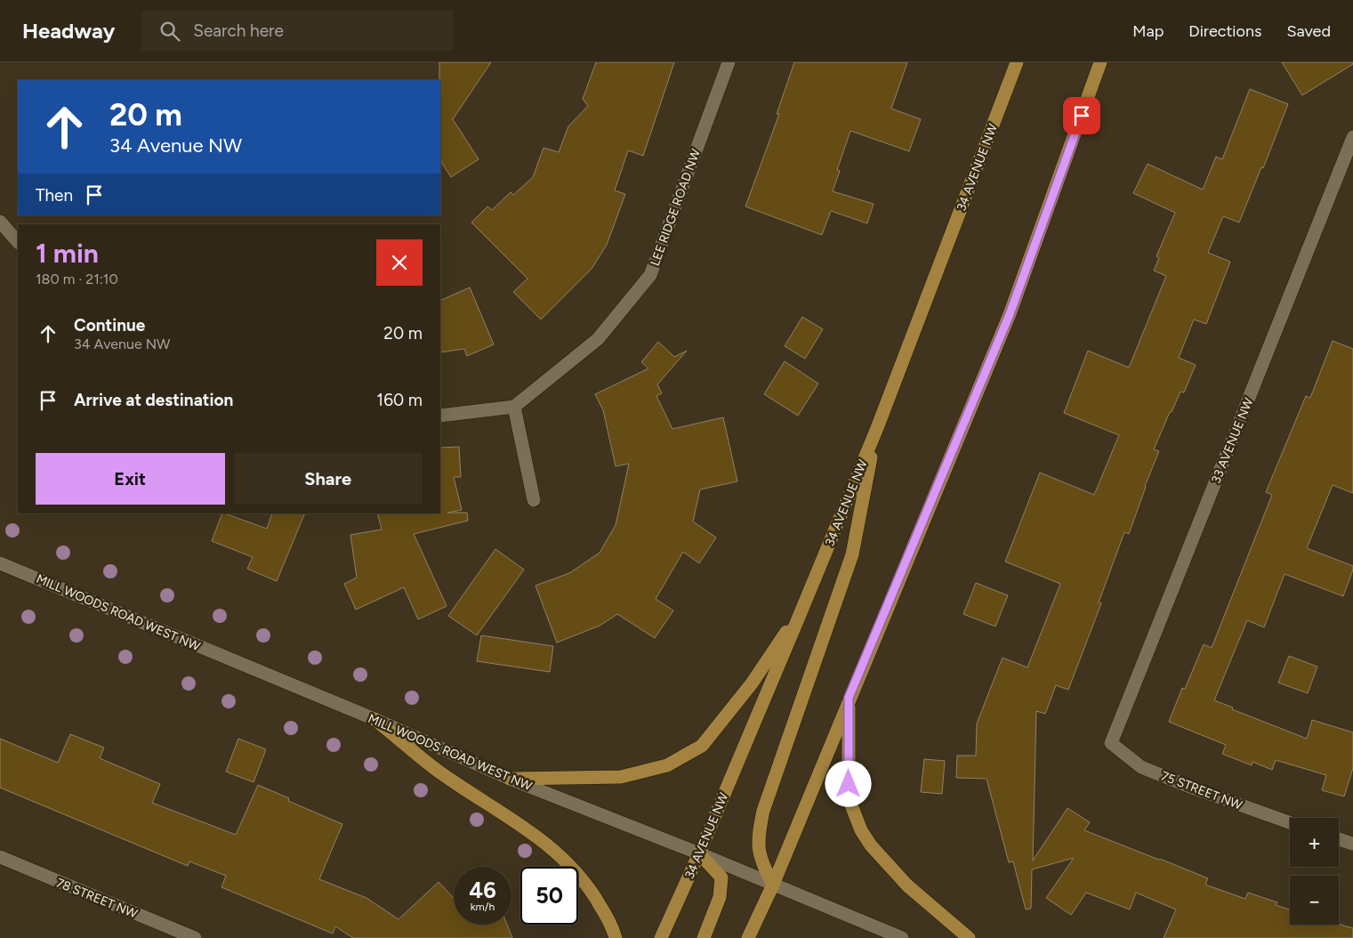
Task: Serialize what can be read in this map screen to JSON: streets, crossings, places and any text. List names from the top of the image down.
{
  "streets": {
    "main road": ["34 AVENUE NW"],
    "street": [
      "LEE RIDGE ROAD NW",
      "33 AVENUE NW",
      "MILL WOODS ROAD WEST NW",
      "75 STREET NW",
      "78 STREET NW"
    ]
  },
  "crossings": [
    ["34 AVENUE NW", "MILL WOODS ROAD WEST NW"],
    ["33 AVENUE NW", "75 STREET NW"]
  ],
  "page": {
    "header": "Headway",
    "search": "Search here",
    "nav": ["Map", "Directions", "Saved"],
    "turn": ["20 m", "34 Avenue NW"],
    "then": "Then",
    "heading": ["1 min", "180 m · 21:10"],
    "list": [
      {
        "name": "Continue",
        "note": "34 Avenue NW",
        "value": "20 m"
      },
      {
        "name": "Arrive at destination",
        "value": "160 m"
      }
    ],
    "buttons": ["Exit", "Share"],
    "map_buttons": ["+", "−"],
    "speed": "46 km/h",
    "limit": "50"
  }
}
